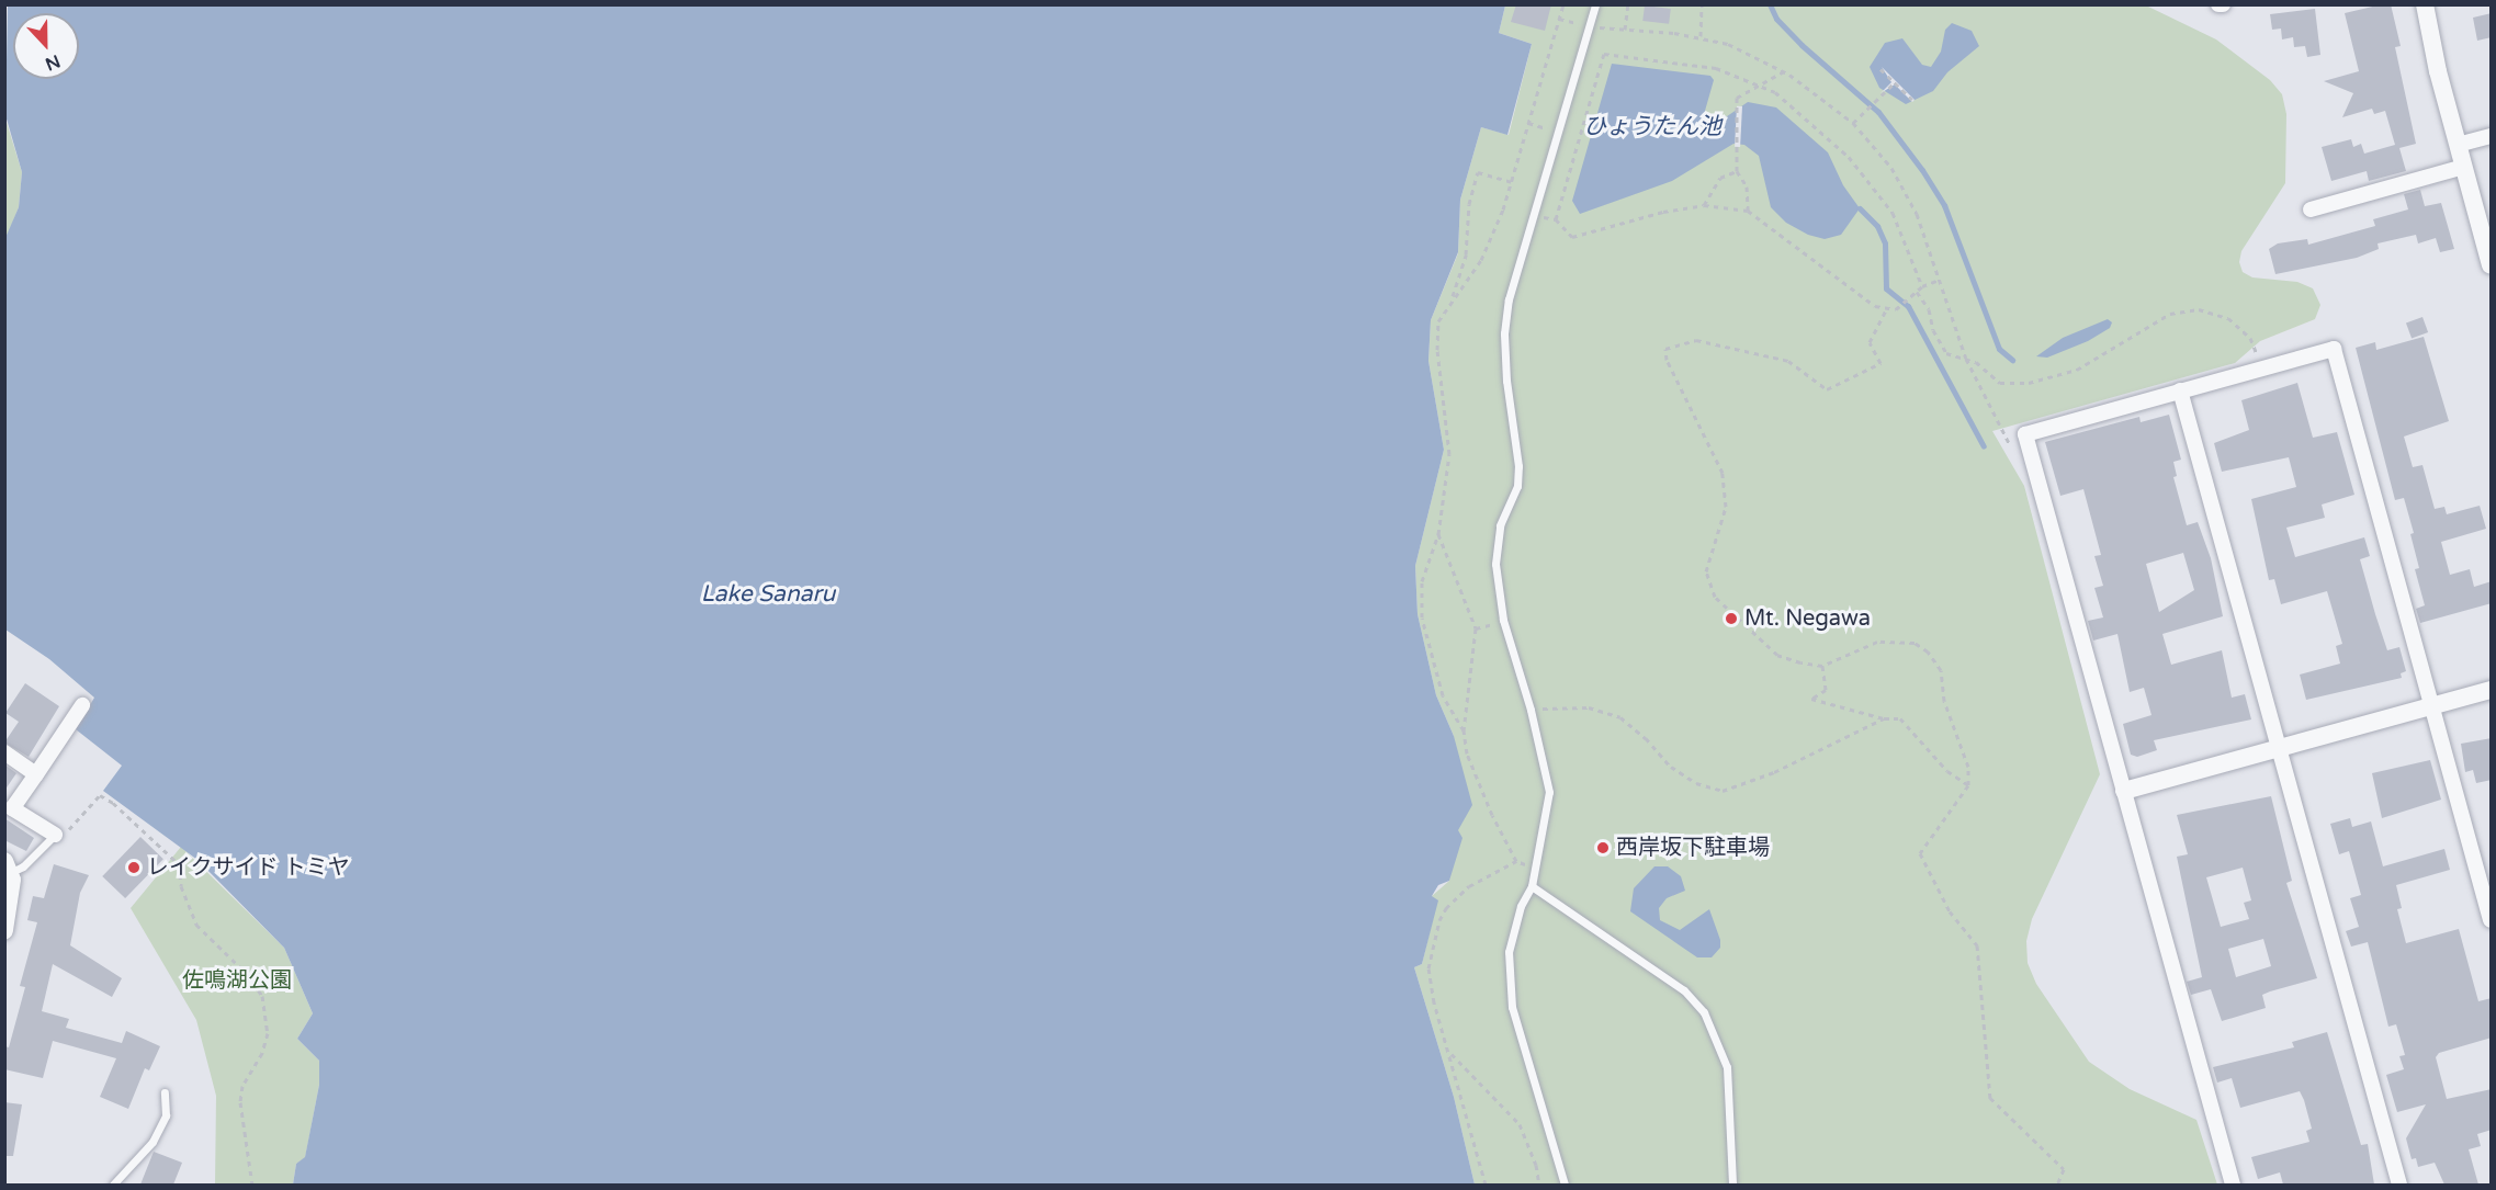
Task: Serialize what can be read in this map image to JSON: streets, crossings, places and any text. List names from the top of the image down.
{
  "water": ["ひょうたん池", "Lake Sanaru"],
  "parks": ["佐鳴湖公園"],
  "places": ["Mt. Negawa", "西岸坂下駐車場", "レイクサイド トミヤ"],
  "north": "bottom"
}
